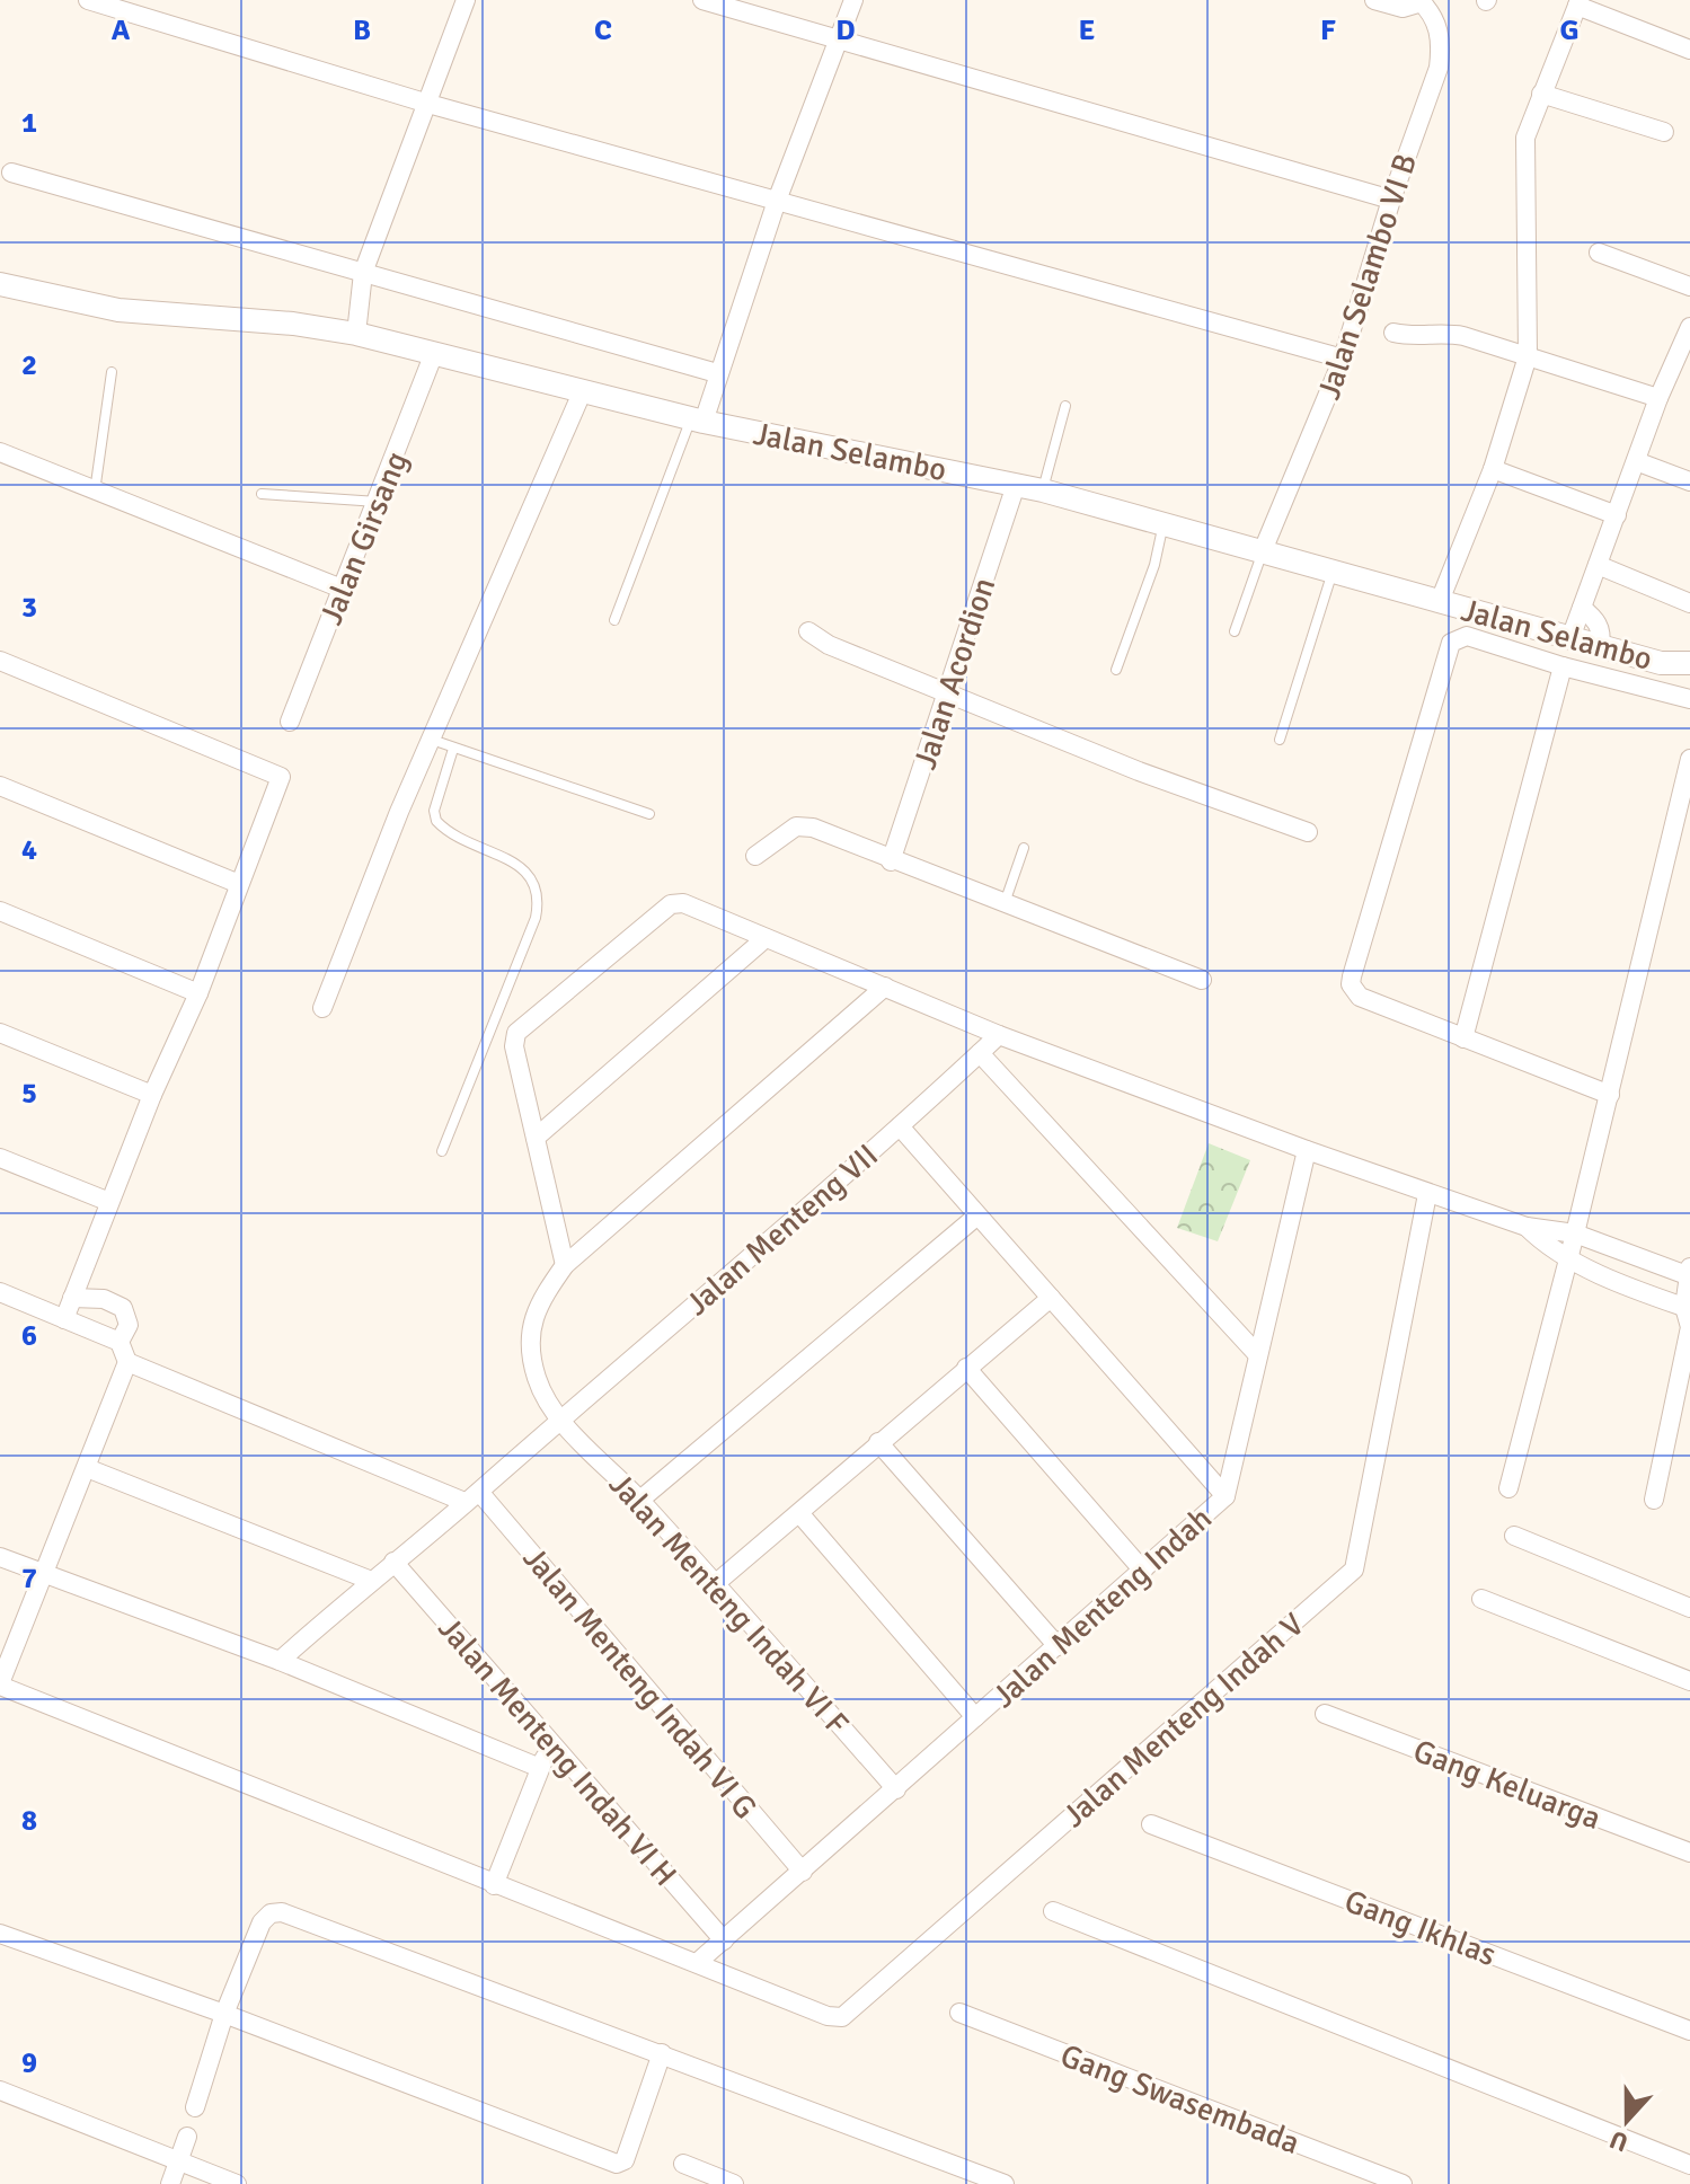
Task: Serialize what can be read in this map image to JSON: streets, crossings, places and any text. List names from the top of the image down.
{
  "streets": {
    "street": [
      "Jalan Selambo VI B",
      "Jalan Selambo",
      "Jalan Girsang",
      "Jalan Acordion",
      "Jalan Menteng VII",
      "Jalan Menteng Indah VI F",
      "Jalan Menteng Indah",
      "Jalan Menteng Indah VI G",
      "Jalan Menteng Indah V",
      "Jalan Menteng Indah VI H",
      "Gang Keluarga",
      "Gang Ikhlas",
      "Gang Swasembada"
    ]
  },
  "crossings": [
    ["Jalan Selambo VI B", "Jalan Selambo"],
    ["Jalan Selambo", "Jalan Girsang"],
    ["Jalan Selambo", "Jalan Acordion"],
    ["Jalan Menteng VII", "Jalan Menteng Indah VI F"],
    ["Jalan Menteng Indah VI F", "Jalan Menteng Indah"],
    ["Jalan Menteng Indah", "Jalan Menteng Indah VI G"],
    ["Jalan Menteng Indah", "Jalan Menteng Indah V"],
    ["Jalan Menteng Indah", "Jalan Menteng Indah VI H"]
  ],
  "north": "bottom",
  "grid": {
    "columns": [
      "A",
      "B",
      "C",
      "D",
      "E",
      "F",
      "G"
    ],
    "rows": [
      "1",
      "2",
      "3",
      "4",
      "5",
      "6",
      "7",
      "8",
      "9"
    ]
  }
}
